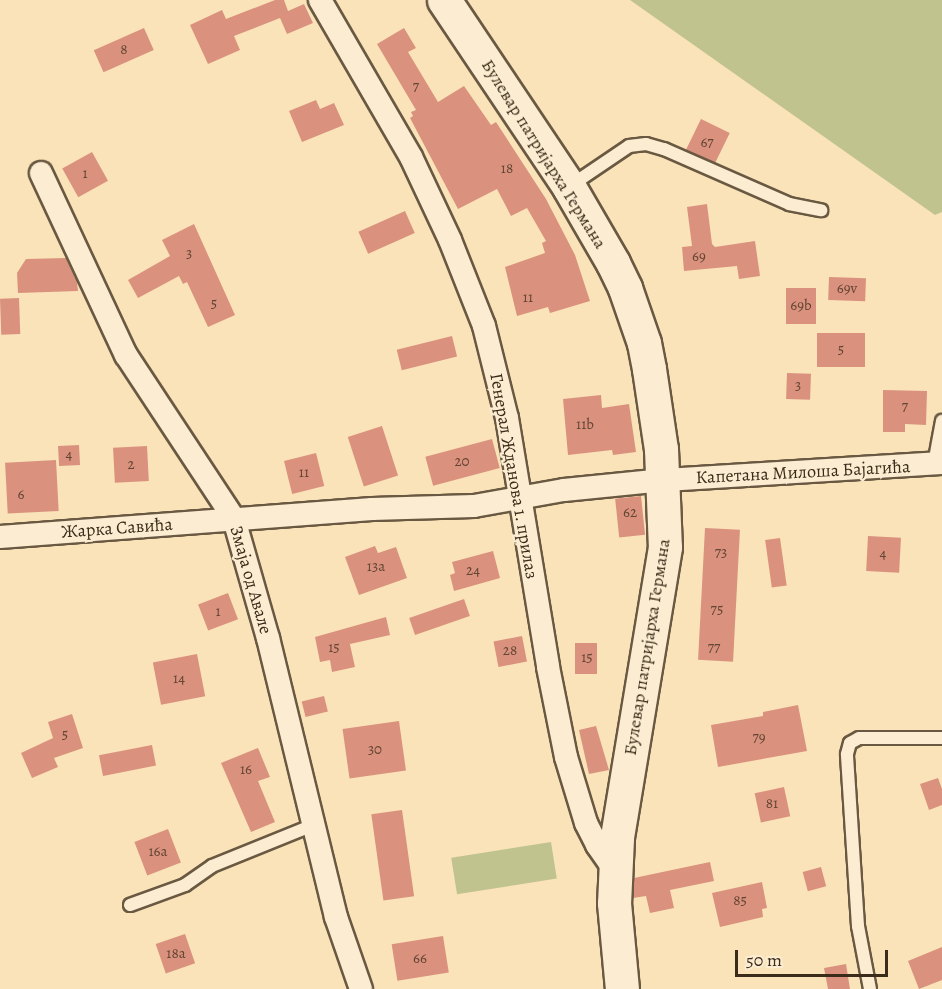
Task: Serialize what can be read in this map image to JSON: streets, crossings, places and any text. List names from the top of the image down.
{
  "streets": {
    "main road": ["Булевар патријарха Германа"],
    "street": [
      "Капетана Милоша Бајагића",
      "Генерал Жданова 1. прилаз",
      "Жарка Савића",
      "Змаја од Авале"
    ]
  },
  "crossings": [
    ["Булевар патријарха Германа", "Капетана Милоша Бајагића"],
    ["Булевар патријарха Германа", "Генерал Жданова 1. прилаз"],
    ["Капетана Милоша Бајагића", "Генерал Жданова 1. прилаз"],
    ["Капетана Милоша Бајагића", "Жарка Савића"],
    ["Генерал Жданова 1. прилаз", "Жарка Савића"],
    ["Жарка Савића", "Змаја од Авале"]
  ],
  "house_numbers": [
    "8",
    "7",
    "67",
    "18",
    "1",
    "3",
    "69",
    "69v",
    "11",
    "5",
    "69b",
    "5",
    "3",
    "7",
    "11b",
    "4",
    "20",
    "2",
    "11",
    "6",
    "62",
    "73",
    "4",
    "13a",
    "24",
    "75",
    "1",
    "15",
    "77",
    "28",
    "15",
    "14",
    "5",
    "79",
    "30",
    "16",
    "81",
    "16a",
    "85",
    "18a",
    "66"
  ],
  "scale_bar": "50 m"
}
